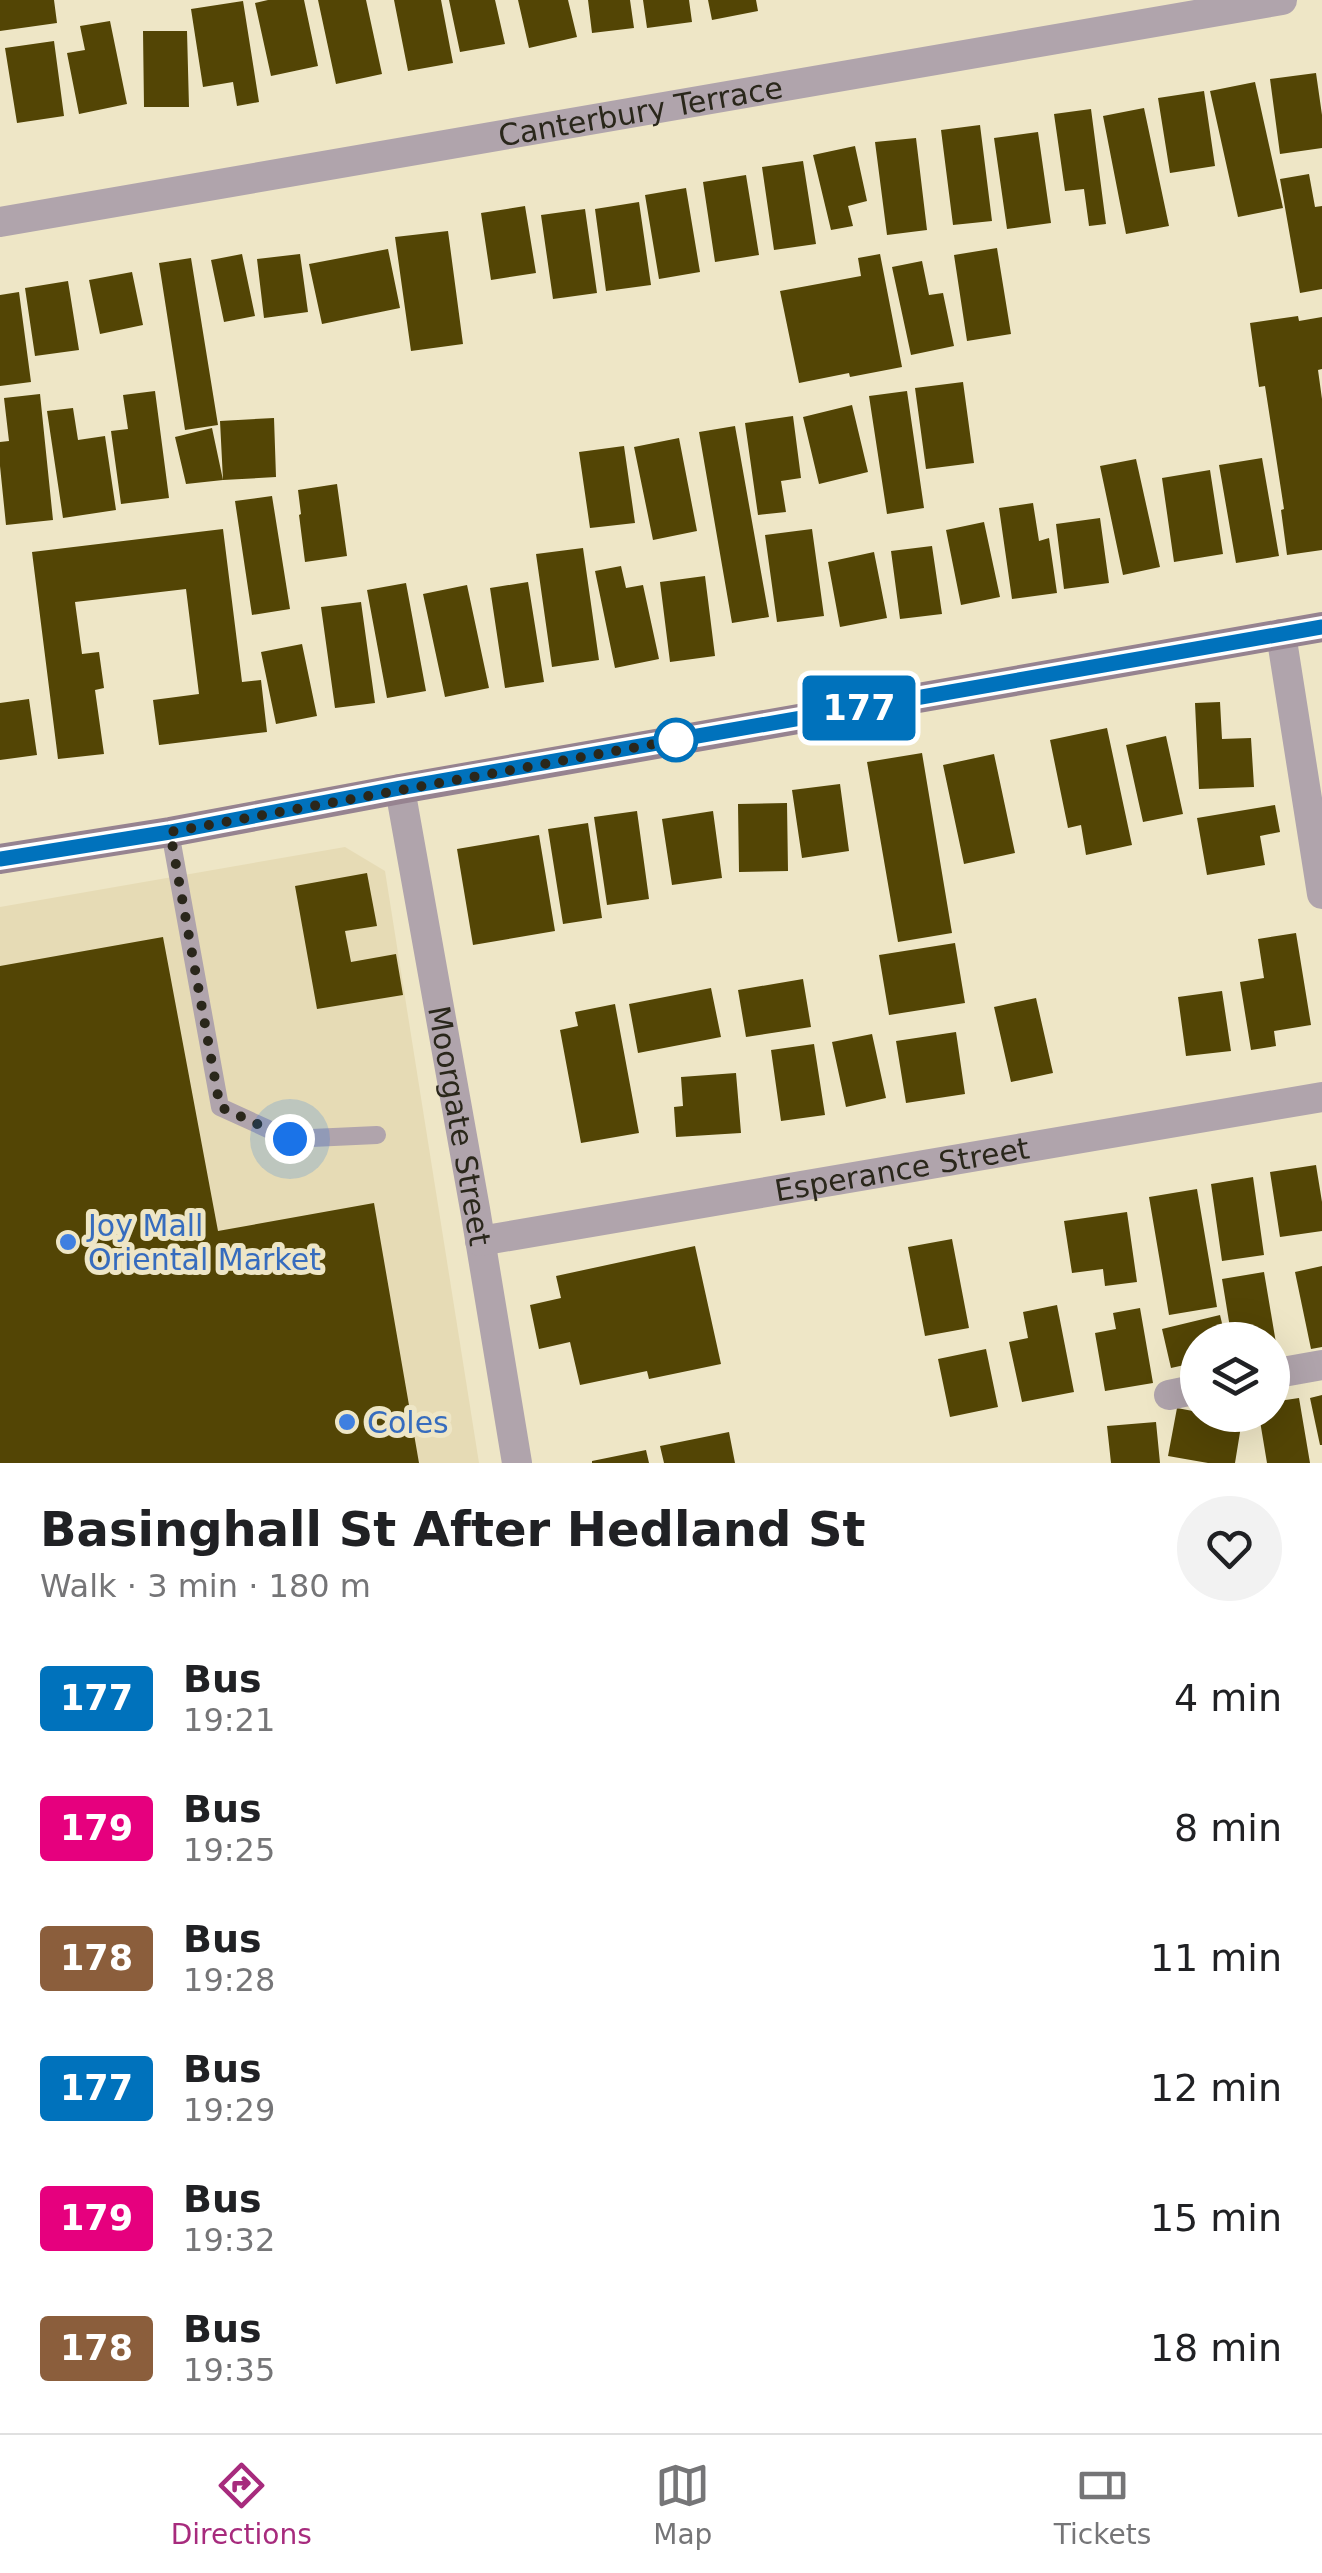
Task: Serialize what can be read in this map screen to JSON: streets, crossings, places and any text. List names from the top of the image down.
{
  "streets": {
    "street": ["Canterbury Terrace", "Moorgate Street", "Esperance Street"]
  },
  "crossings": [
    ["Moorgate Street", "Esperance Street"]
  ],
  "places": ["Joy Mall Oriental Market", "Coles"],
  "lines": ["bus line 177"],
  "page": {
    "on_map": "177",
    "heading": ["Basinghall St After Hedland St", "Walk · 3 min · 180 m"],
    "list": [
      {
        "mark": "177",
        "name": "Bus",
        "note": "19:21",
        "value": "4 min"
      },
      {
        "mark": "179",
        "name": "Bus",
        "note": "19:25",
        "value": "8 min"
      },
      {
        "mark": "178",
        "name": "Bus",
        "note": "19:28",
        "value": "11 min"
      },
      {
        "mark": "177",
        "name": "Bus",
        "note": "19:29",
        "value": "12 min"
      },
      {
        "mark": "179",
        "name": "Bus",
        "note": "19:32",
        "value": "15 min"
      },
      {
        "mark": "178",
        "name": "Bus",
        "note": "19:35",
        "value": "18 min"
      }
    ],
    "tabs": ["Directions", "Map", "Tickets"]
  }
}
